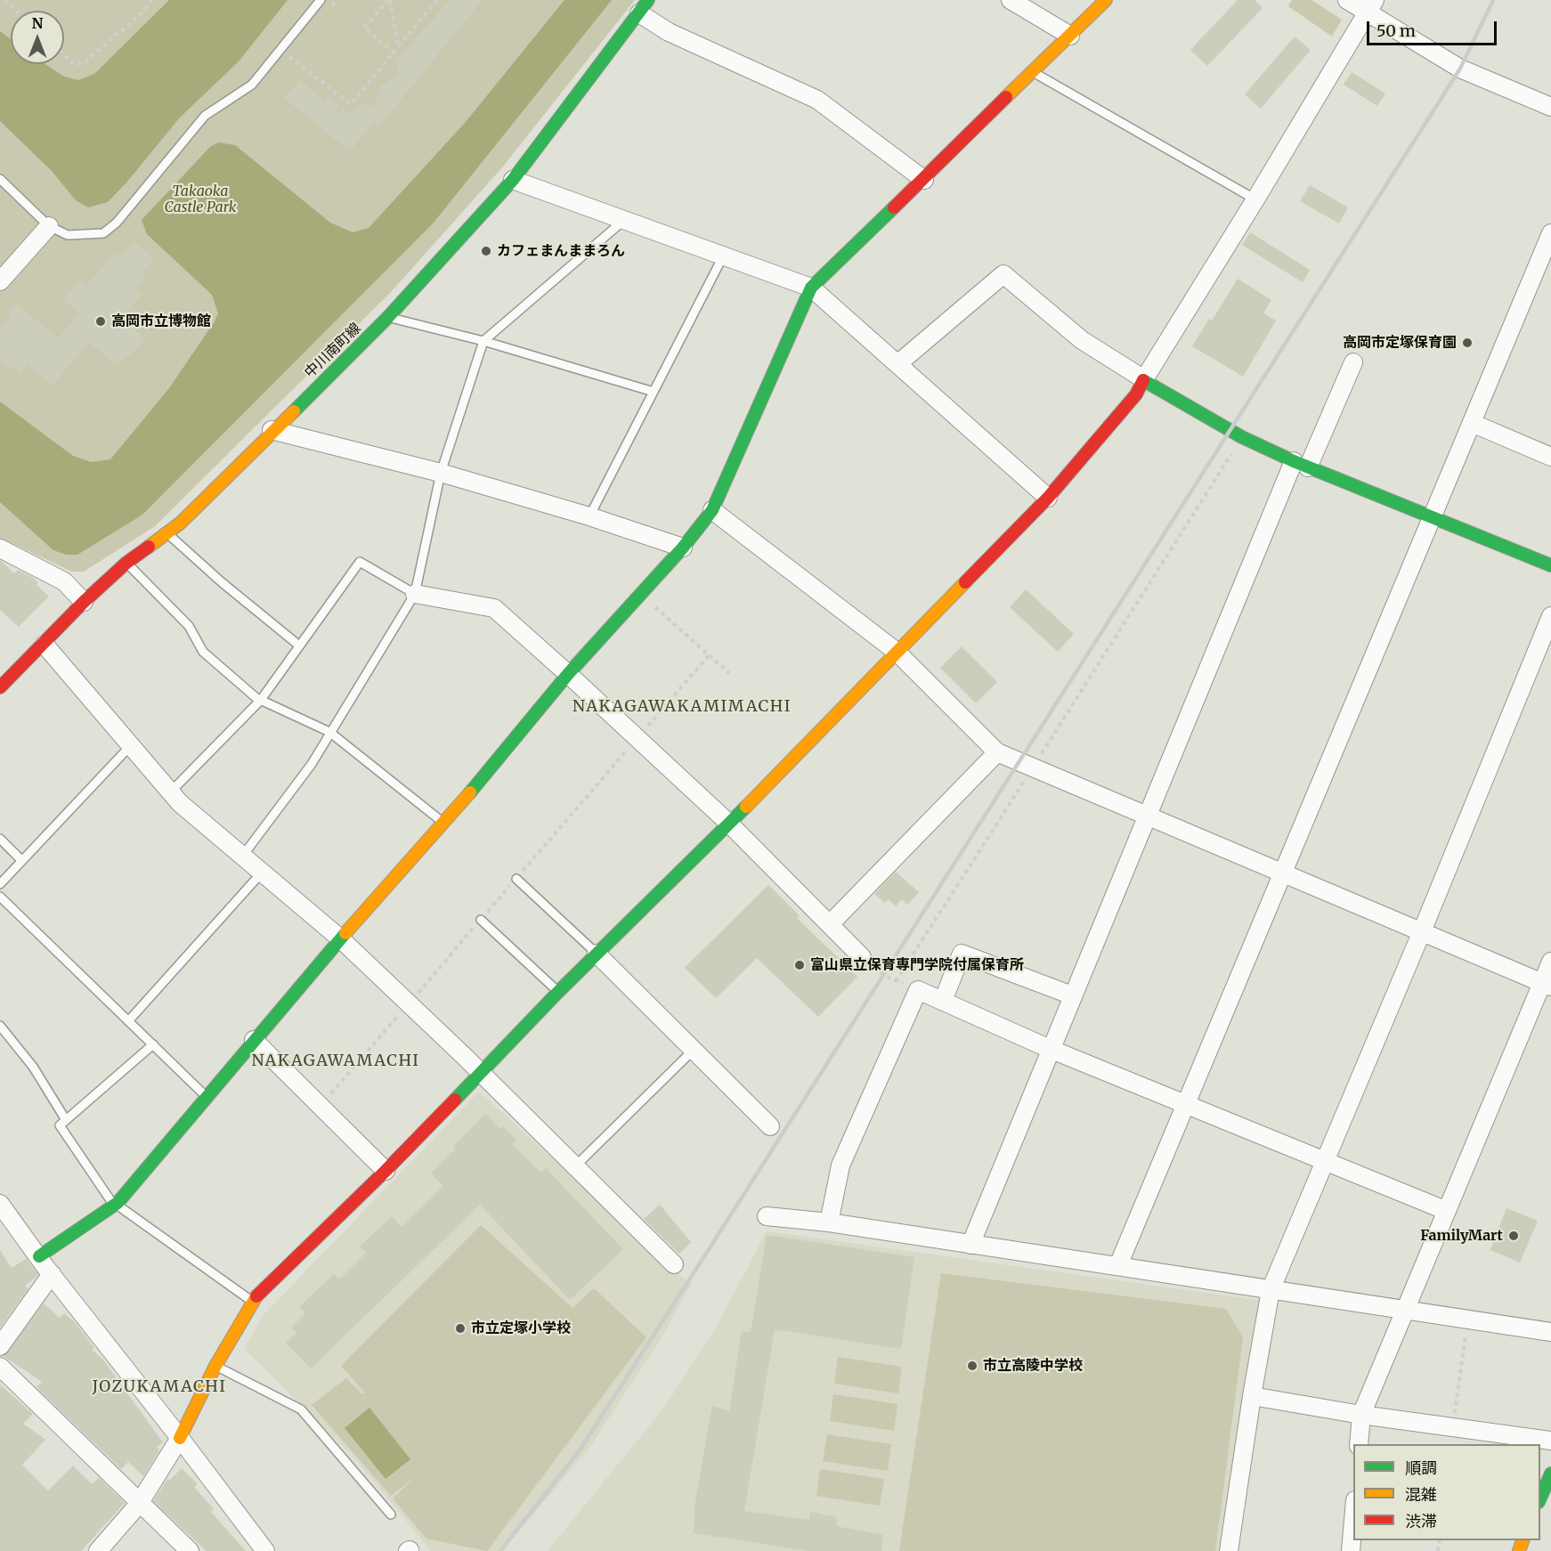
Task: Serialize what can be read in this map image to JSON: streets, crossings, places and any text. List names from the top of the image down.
{
  "streets": {
    "street": ["中川南町線"]
  },
  "districts": ["NAKAGAWAKAMIMACHI", "NAKAGAWAMACHI", "JOZUKAMACHI"],
  "parks": ["Takaoka Castle Park"],
  "places": [
    "カフェまんままろん",
    "高岡市立博物館",
    "高岡市定塚保育園",
    "富山県立保育専門学院付属保育所",
    "FamilyMart",
    "市立定塚小学校",
    "市立高陵中学校"
  ],
  "legend": ["順調", "混雑", "渋滞"],
  "scale_bar": "50 m",
  "north": "top"
}
